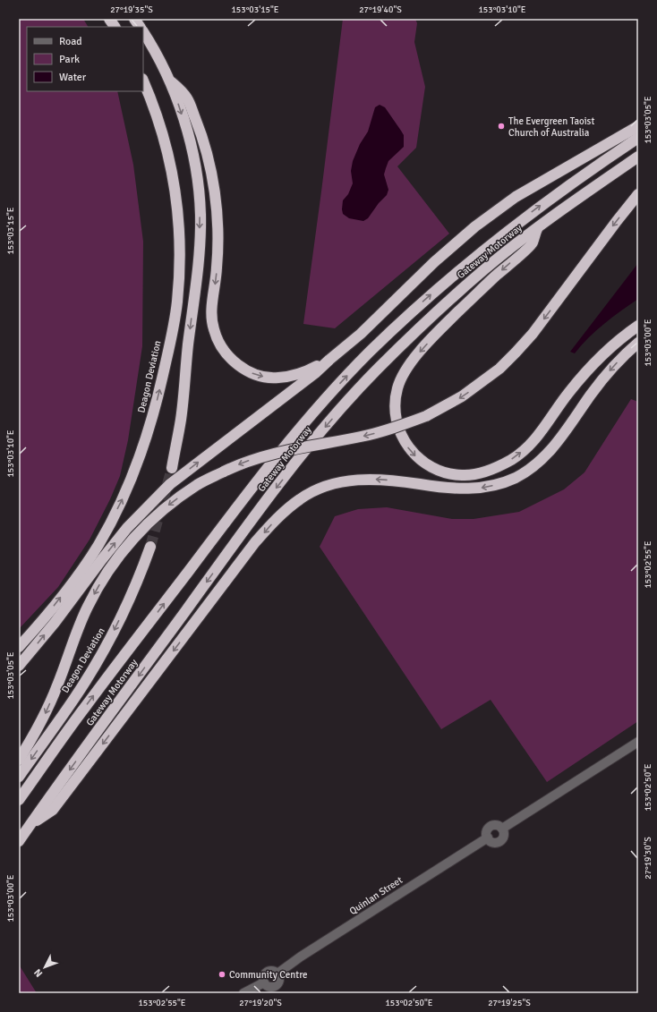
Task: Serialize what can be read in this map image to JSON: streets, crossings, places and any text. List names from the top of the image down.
{
  "streets": {
    "highway": ["Gateway Motorway", "Deagon Deviation"],
    "street": ["Quinlan Street"]
  },
  "places": ["The Evergreen Taoist Church of Australia", "Community Centre"],
  "legend": ["Road", "Park", "Water"],
  "north": "bottom left",
  "coordinates": [
    "27°19'35\"S",
    "153°03'15\"E",
    "27°19'40\"S",
    "153°03'10\"E",
    "153°03'05\"E",
    "153°03'00\"E",
    "153°02'55\"E",
    "153°02'50\"E",
    "27°19'30\"S",
    "27°19'20\"S",
    "27°19'25\"S"
  ]
}
